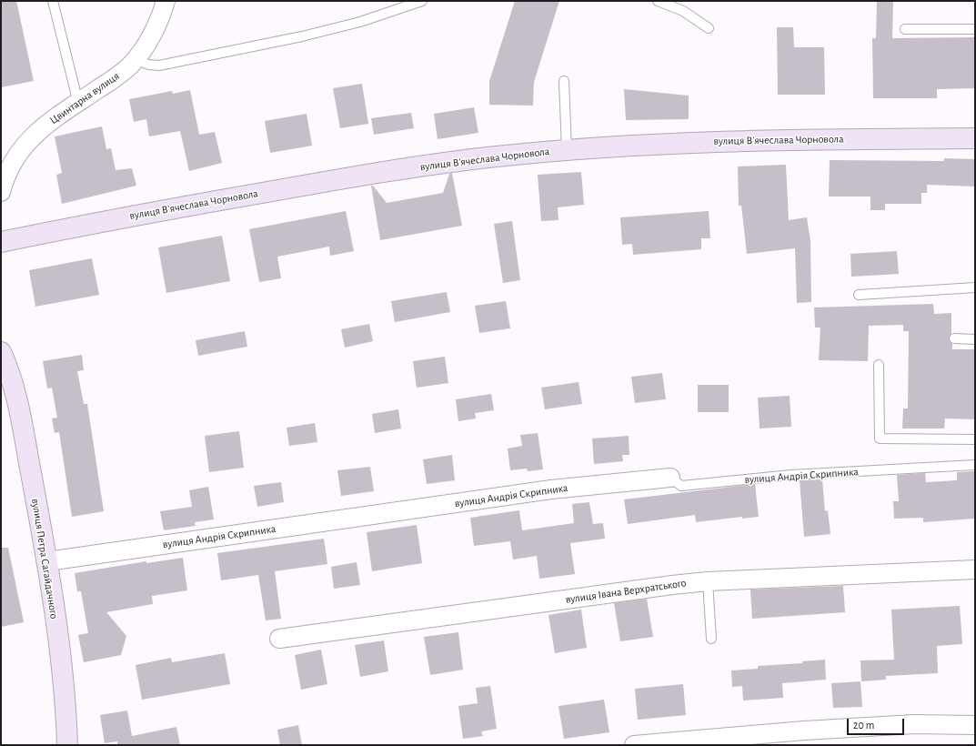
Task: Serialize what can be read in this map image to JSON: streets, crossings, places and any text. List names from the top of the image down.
{
  "streets": {
    "street": [
      "Цвинтарна вулиця",
      "вулиця Вʼячеслава Чорновола",
      "вулиця Андрія Скрипника",
      "вулиця Петра Сагайдачного",
      "вулиця Івана Верхратського"
    ]
  },
  "crossings": [
    ["вулиця Андрія Скрипника", "вулиця Петра Сагайдачного"]
  ],
  "scale_bar": "20 m"
}
